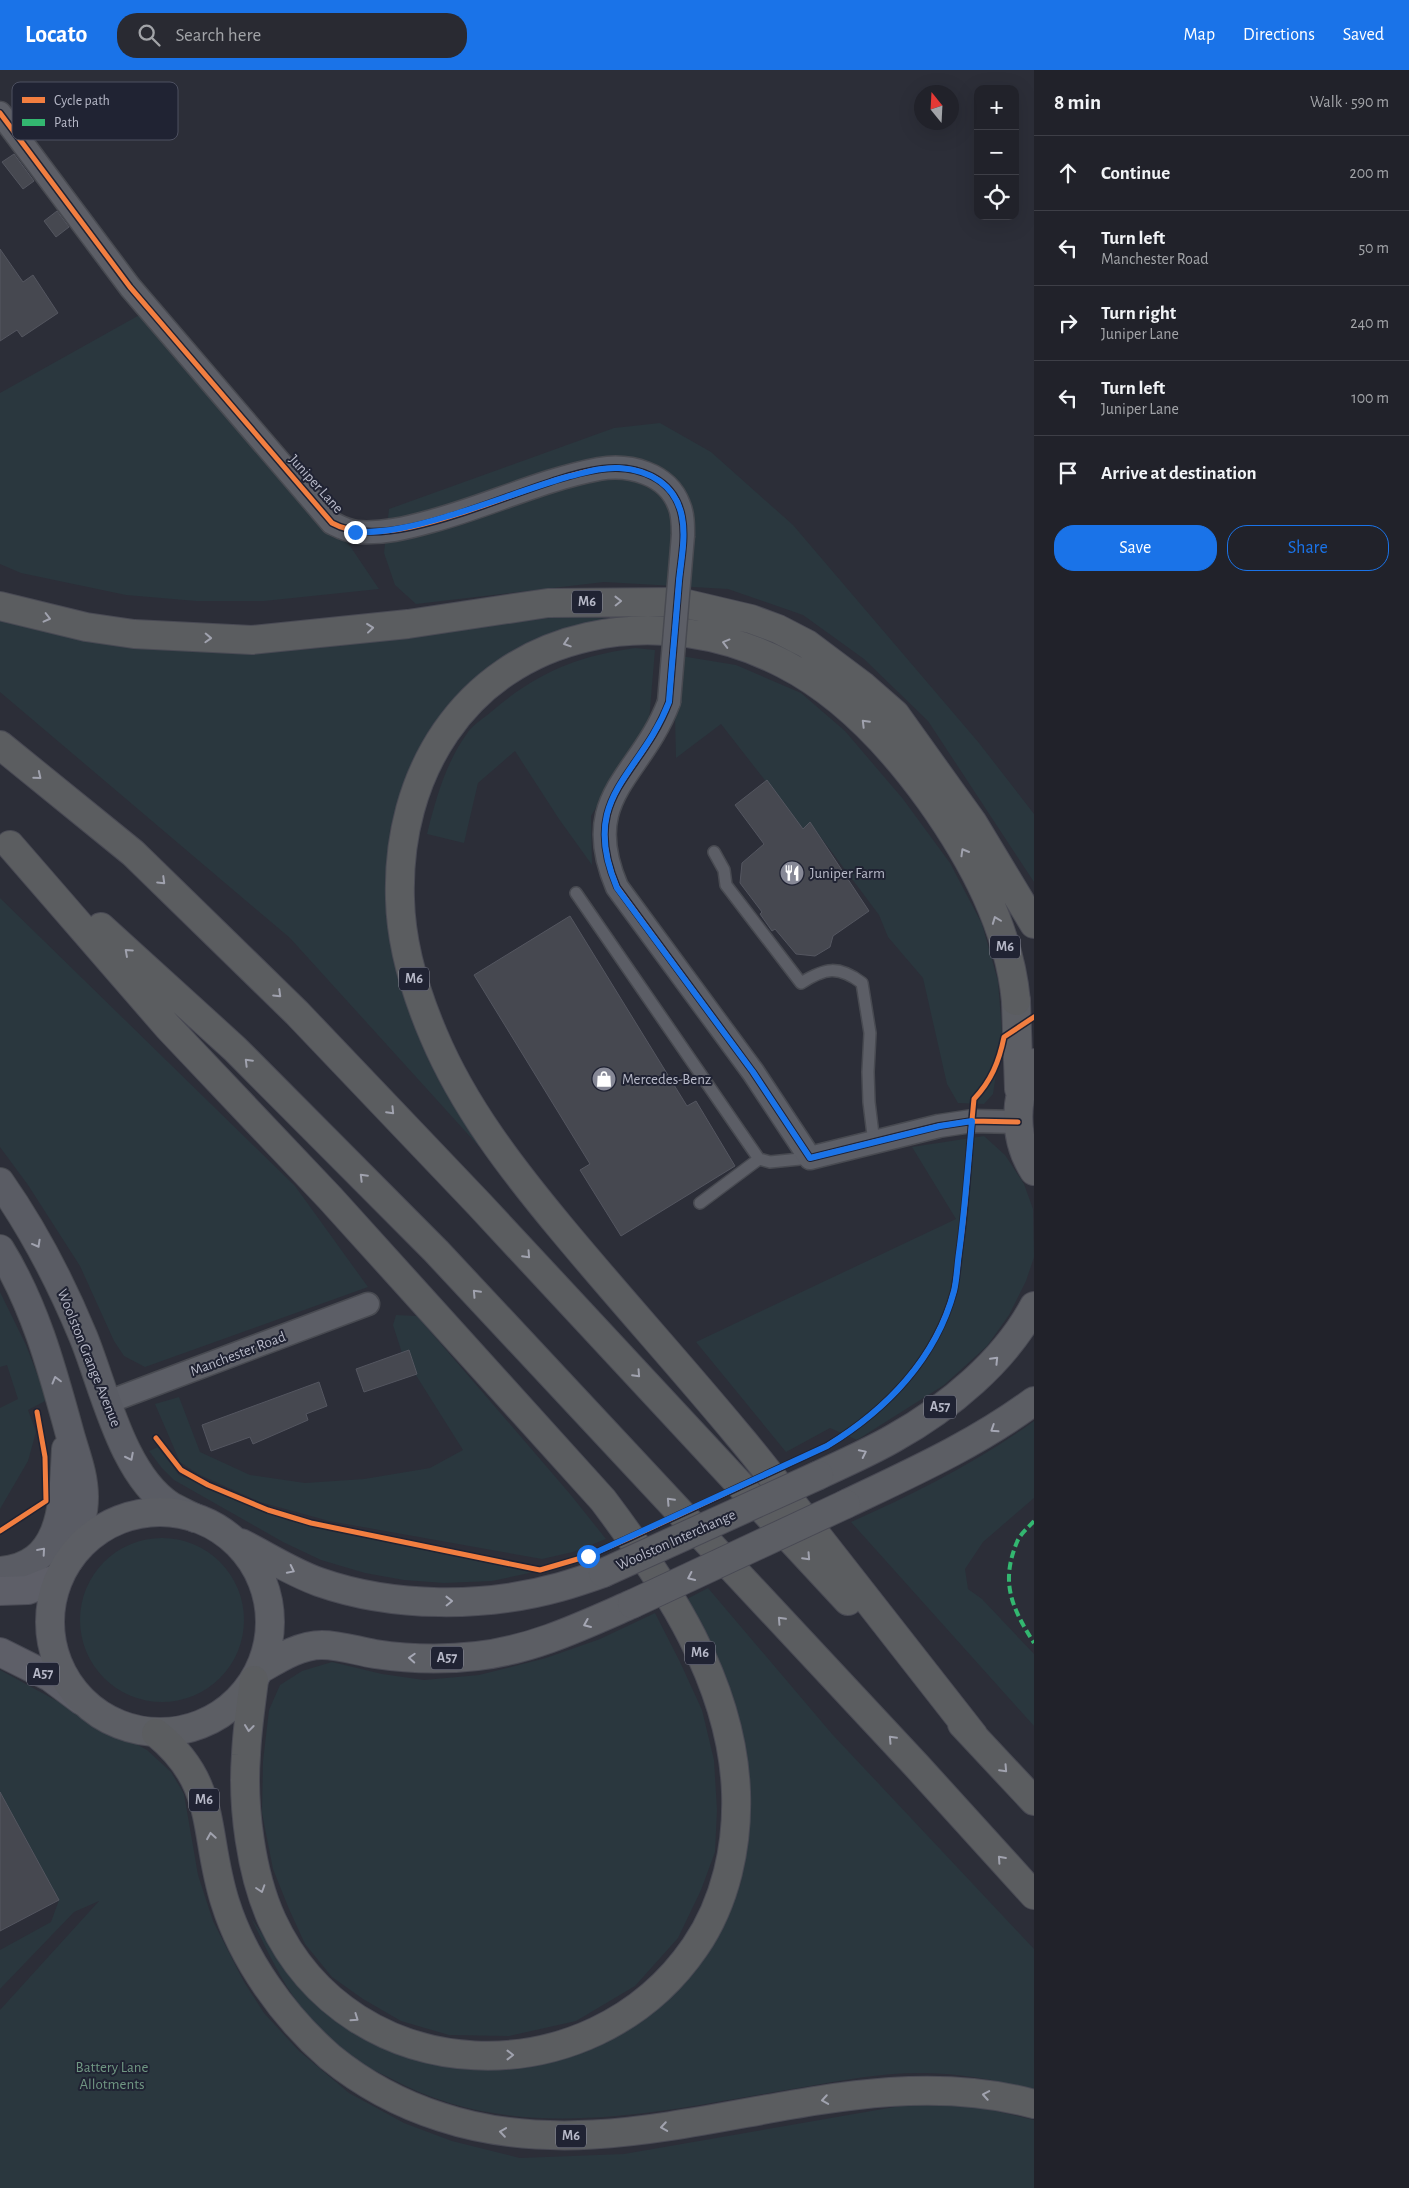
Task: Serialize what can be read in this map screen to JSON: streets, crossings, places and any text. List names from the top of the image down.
{
  "streets": {
    "highway": ["M6", "A57", "Woolston Interchange"],
    "main road": ["Woolston Grange Avenue"],
    "street": ["Juniper Lane", "Manchester Road"]
  },
  "crossings": [
    ["M6", "Woolston Interchange"],
    ["Manchester Road", "Woolston Grange Avenue"],
    ["Woolston Grange Avenue", "Woolston Interchange"],
    ["A57", "Woolston Interchange"]
  ],
  "parks": ["Battery Lane Allotments"],
  "places": {
    "restaurant": ["Juniper Farm"],
    "shop": ["Mercedes-Benz"]
  },
  "legend": ["Cycle path", "Path"],
  "north": "top",
  "page": {
    "header": "Locato",
    "search": "Search here",
    "nav": ["Map", "Directions", "Saved"],
    "heading": ["8 min", "Walk · 590 m"],
    "map_buttons": ["+", "−"],
    "list": [
      ["Continue", "200 m"],
      ["Turn left", "Manchester Road", "50 m"],
      ["Turn right", "Juniper Lane", "240 m"],
      ["Turn left", "Juniper Lane", "100 m"],
      "Arrive at destination"
    ],
    "buttons": ["Save", "Share"]
  }
}
